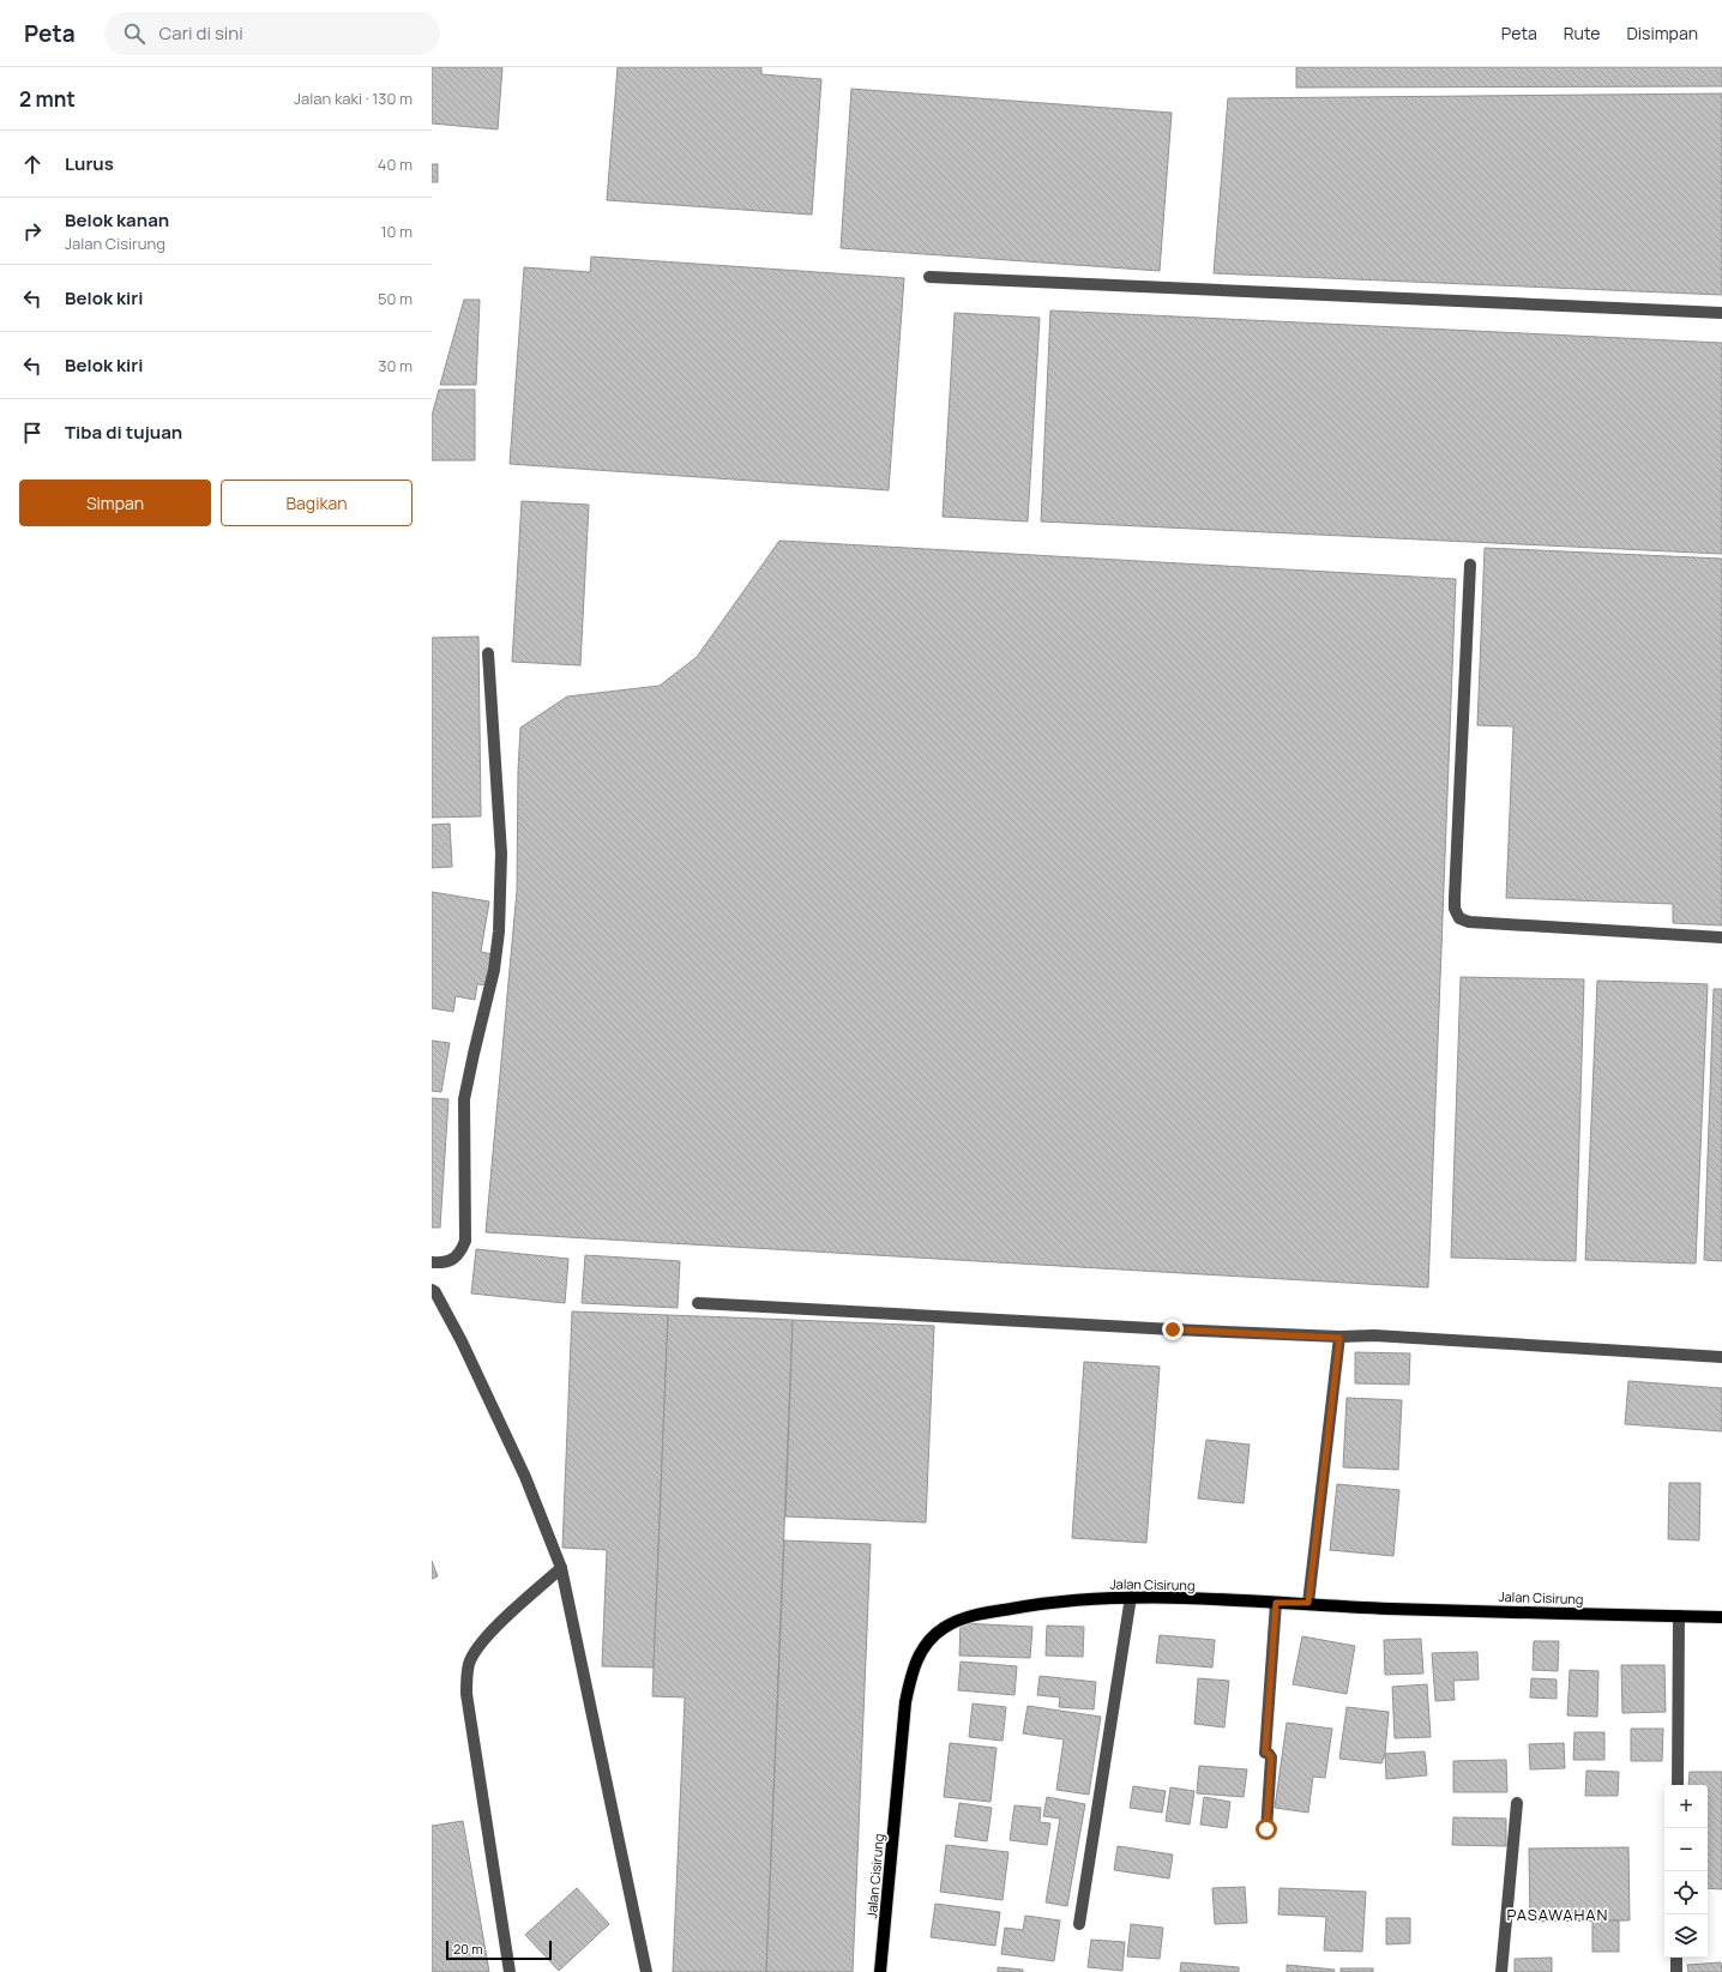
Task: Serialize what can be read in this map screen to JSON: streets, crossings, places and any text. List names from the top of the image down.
{
  "streets": {
    "main road": ["Jalan Cisirung"]
  },
  "districts": ["PASAWAHAN"],
  "scale_bar": "20 m",
  "page": {
    "header": "Peta",
    "search": "Cari di sini",
    "nav": ["Peta", "Rute", "Disimpan"],
    "heading": ["2 mnt", "Jalan kaki · 130 m"],
    "list": [
      ["Lurus", "40 m"],
      ["Belok kanan", "Jalan Cisirung", "10 m"],
      ["Belok kiri", "50 m"],
      ["Belok kiri", "30 m"],
      "Tiba di tujuan"
    ],
    "buttons": ["Simpan", "Bagikan"],
    "map_buttons": ["+", "−"],
    "scale": "20 m"
  }
}
